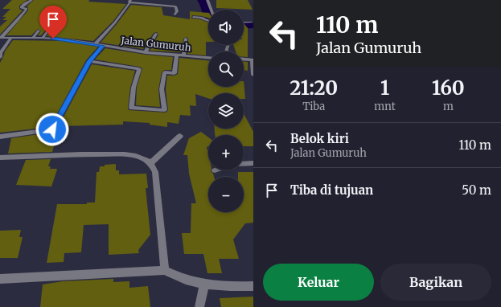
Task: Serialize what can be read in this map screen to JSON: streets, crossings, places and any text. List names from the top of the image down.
{
  "streets": {
    "street": ["Jalan Gumuruh"]
  },
  "page": {
    "turn": ["110 m", "Jalan Gumuruh"],
    "map_buttons": ["+", "−"],
    "eta": [
      "21:20",
      "Tiba",
      "1",
      "mnt",
      "160",
      "m"
    ],
    "list": [
      {
        "name": "Belok kiri",
        "note": "Jalan Gumuruh",
        "value": "110 m"
      },
      {
        "name": "Tiba di tujuan",
        "value": "50 m"
      }
    ],
    "buttons": ["Keluar", "Bagikan"]
  }
}
